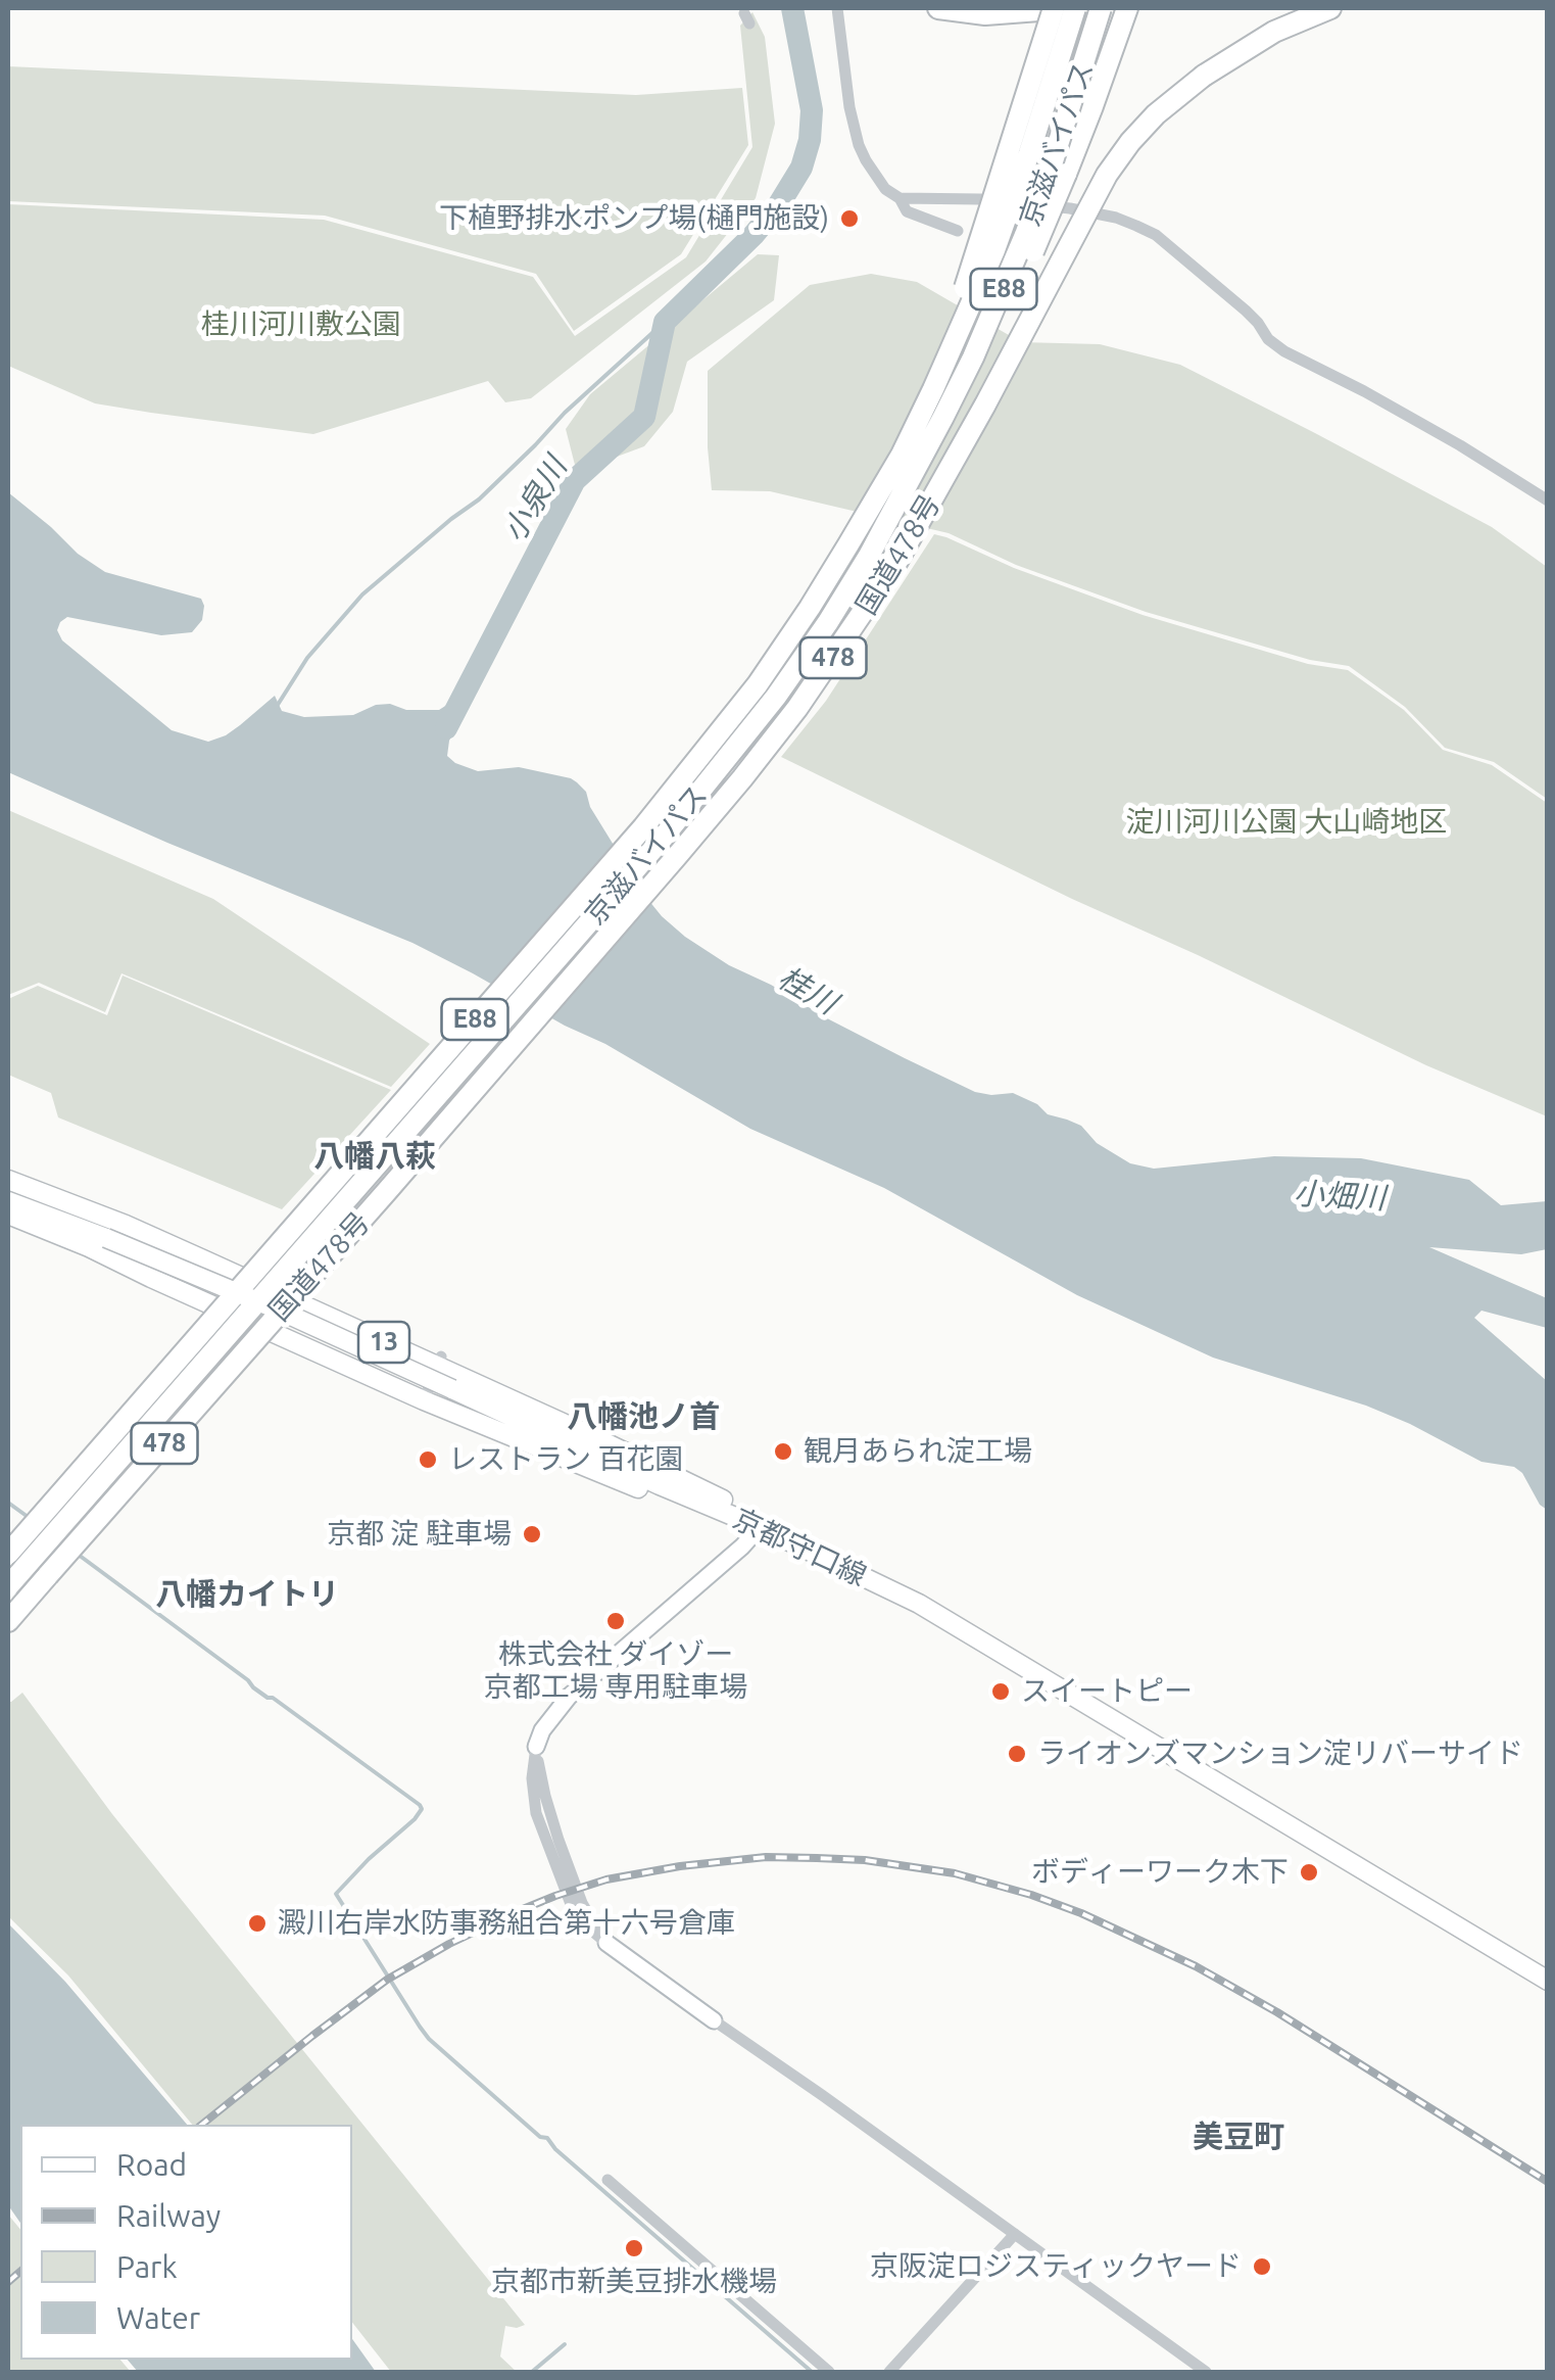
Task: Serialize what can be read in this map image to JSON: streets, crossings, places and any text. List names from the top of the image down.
{
  "streets": {
    "highway": [
      "京滋バイパス",
      "E88",
      "国道478号",
      "478"
    ],
    "main road": ["13", "京都守口線"]
  },
  "crossings": [
    ["京滋バイパス", "E88"],
    ["国道478号", "京都守口線"],
    ["13", "京都守口線"]
  ],
  "districts": [
    "八幡八萩",
    "八幡池ノ首",
    "八幡カイトリ",
    "美豆町"
  ],
  "water": ["小泉川", "桂川", "小畑川"],
  "parks": ["桂川河川敷公園", "淀川河川公園 大山崎地区"],
  "places": [
    "下植野排水ポンプ場(樋門施設)",
    "観月あられ淀工場",
    "レストラン 百花園",
    "京都 淀 駐車場",
    "株式会社 ダイゾー 京都工場 専用駐車場",
    "スイートピー",
    "ライオンズマンション淀リバーサイド",
    "ボディーワーク木下",
    "澱川右岸水防事務組合第十六号倉庫",
    "京都市新美豆排水機場",
    "京阪淀ロジスティックヤード"
  ],
  "legend": [
    "Road",
    "Railway",
    "Park",
    "Water"
  ]
}
